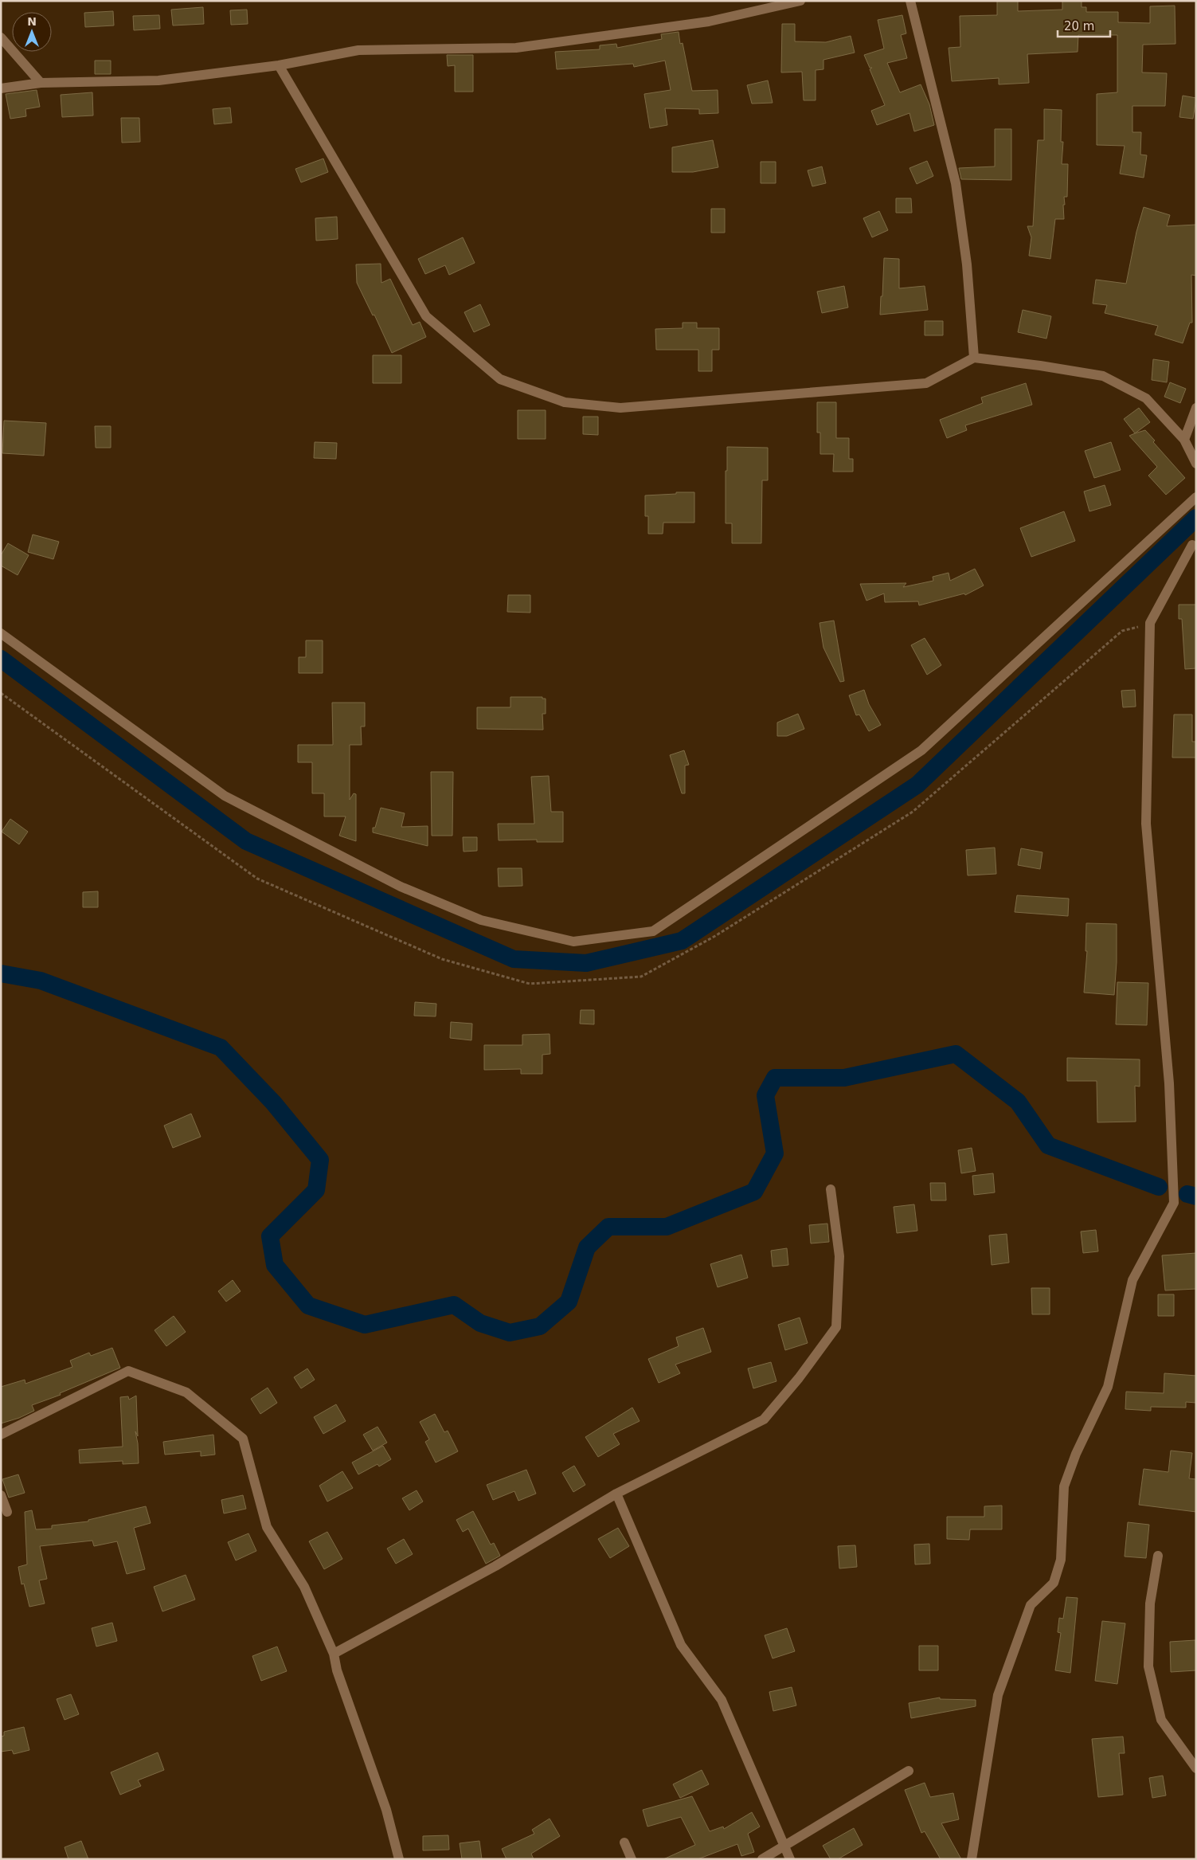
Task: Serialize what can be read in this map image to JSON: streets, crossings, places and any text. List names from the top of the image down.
{
  "scale_bar": "20 m",
  "north": "top"
}
